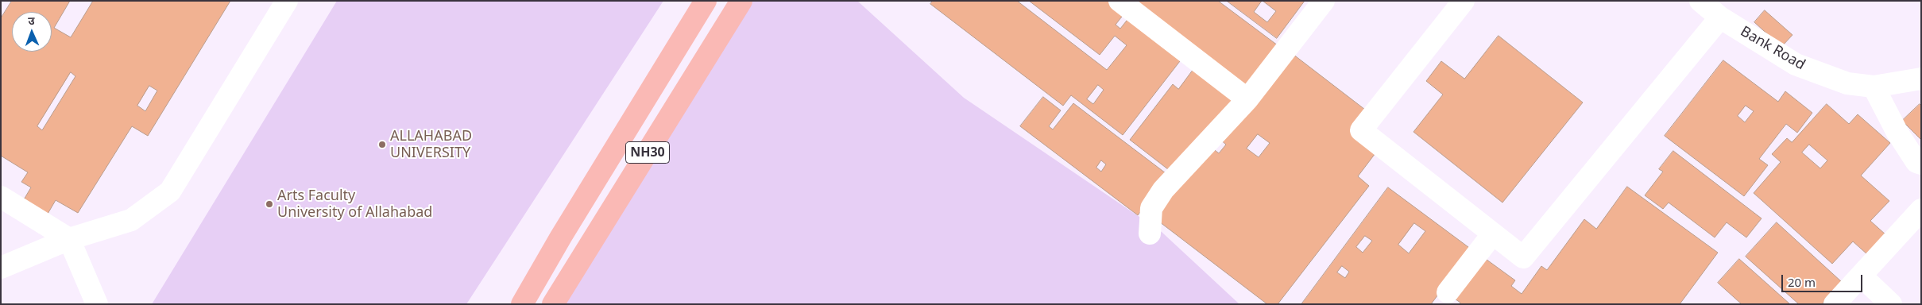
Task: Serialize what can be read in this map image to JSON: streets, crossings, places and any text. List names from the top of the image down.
{
  "streets": {
    "highway": ["NH30"],
    "street": ["Bank Road"]
  },
  "places": ["ALLAHABAD UNIVERSITY", "Arts Faculty University of Allahabad"],
  "scale_bar": "20 m",
  "north": "top"
}
